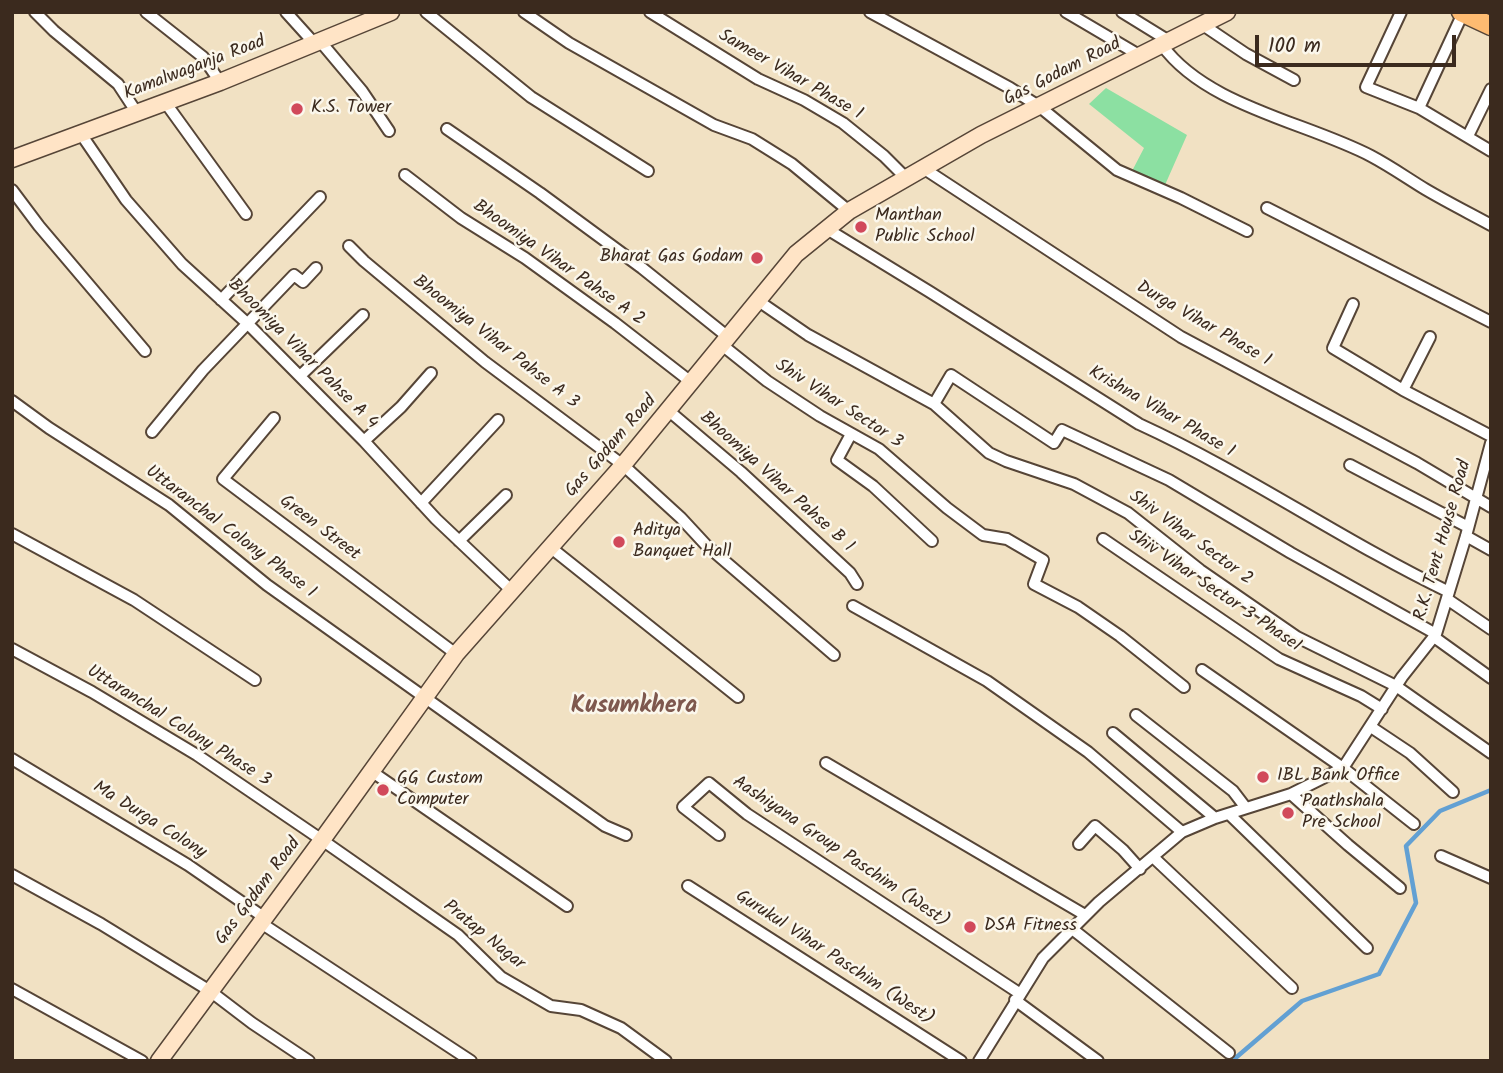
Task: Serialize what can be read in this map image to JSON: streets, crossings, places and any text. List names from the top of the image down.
{
  "streets": {
    "main road": ["Kamalwaganja Road", "Gas Godam Road"],
    "street": [
      "Sameer Vihar Phase 1",
      "Bhoomiya Vihar Pahse A 2",
      "Durga Vihar Phase 1",
      "Bhoomiya Vihar Pahse A 3",
      "Bhoomiya Vihar Pahse A 4",
      "Shiv Vihar Sector 3",
      "Krishna Vihar Phase 1",
      "Bhoomiya Vihar Pahse B 1",
      "Green Street",
      "Uttaranchal Colony Phase 1",
      "Shiv Vihar Sector 2",
      "R.K. Tent House Road",
      "Shiv Vihar Sector 3 Phase1",
      "Uttaranchal Colony Phase 3",
      "Ma Durga Colony",
      "Aashiyana Group Paschim (West)",
      "Pratap Nagar",
      "Gurukul Vihar Paschim (West)"
    ]
  },
  "crossings": [
    ["Kamalwaganja Road", "Bhoomiya Vihar Pahse A 4"],
    ["Gas Godam Road", "Sameer Vihar Phase 1"],
    ["Gas Godam Road", "Bhoomiya Vihar Pahse A 2"],
    ["Gas Godam Road", "Durga Vihar Phase 1"],
    ["Gas Godam Road", "Bhoomiya Vihar Pahse A 3"],
    ["Gas Godam Road", "Bhoomiya Vihar Pahse A 4"],
    ["Gas Godam Road", "Shiv Vihar Sector 3"],
    ["Gas Godam Road", "Krishna Vihar Phase 1"],
    ["Gas Godam Road", "Bhoomiya Vihar Pahse B 1"],
    ["Gas Godam Road", "Green Street"],
    ["Gas Godam Road", "Uttaranchal Colony Phase 1"],
    ["Gas Godam Road", "Shiv Vihar Sector 2"],
    ["Gas Godam Road", "Uttaranchal Colony Phase 3"],
    ["Gas Godam Road", "Ma Durga Colony"],
    ["Gas Godam Road", "Pratap Nagar"],
    ["Durga Vihar Phase 1", "R.K. Tent House Road"],
    ["Krishna Vihar Phase 1", "R.K. Tent House Road"],
    ["Shiv Vihar Sector 2", "R.K. Tent House Road"],
    ["R.K. Tent House Road", "Shiv Vihar Sector 3 Phase1"],
    ["R.K. Tent House Road", "Aashiyana Group Paschim (West)"],
    ["Uttaranchal Colony Phase 3", "Pratap Nagar"]
  ],
  "districts": ["Kusumkhera"],
  "places": [
    "K.S. Tower",
    "Manthan Public School",
    "Bharat Gas Godam",
    "Aditya Banquet Hall",
    "IBL Bank Office",
    "GG Custom Computer",
    "Paathshala Pre School",
    "DSA Fitness"
  ],
  "scale_bar": "100 m"
}
